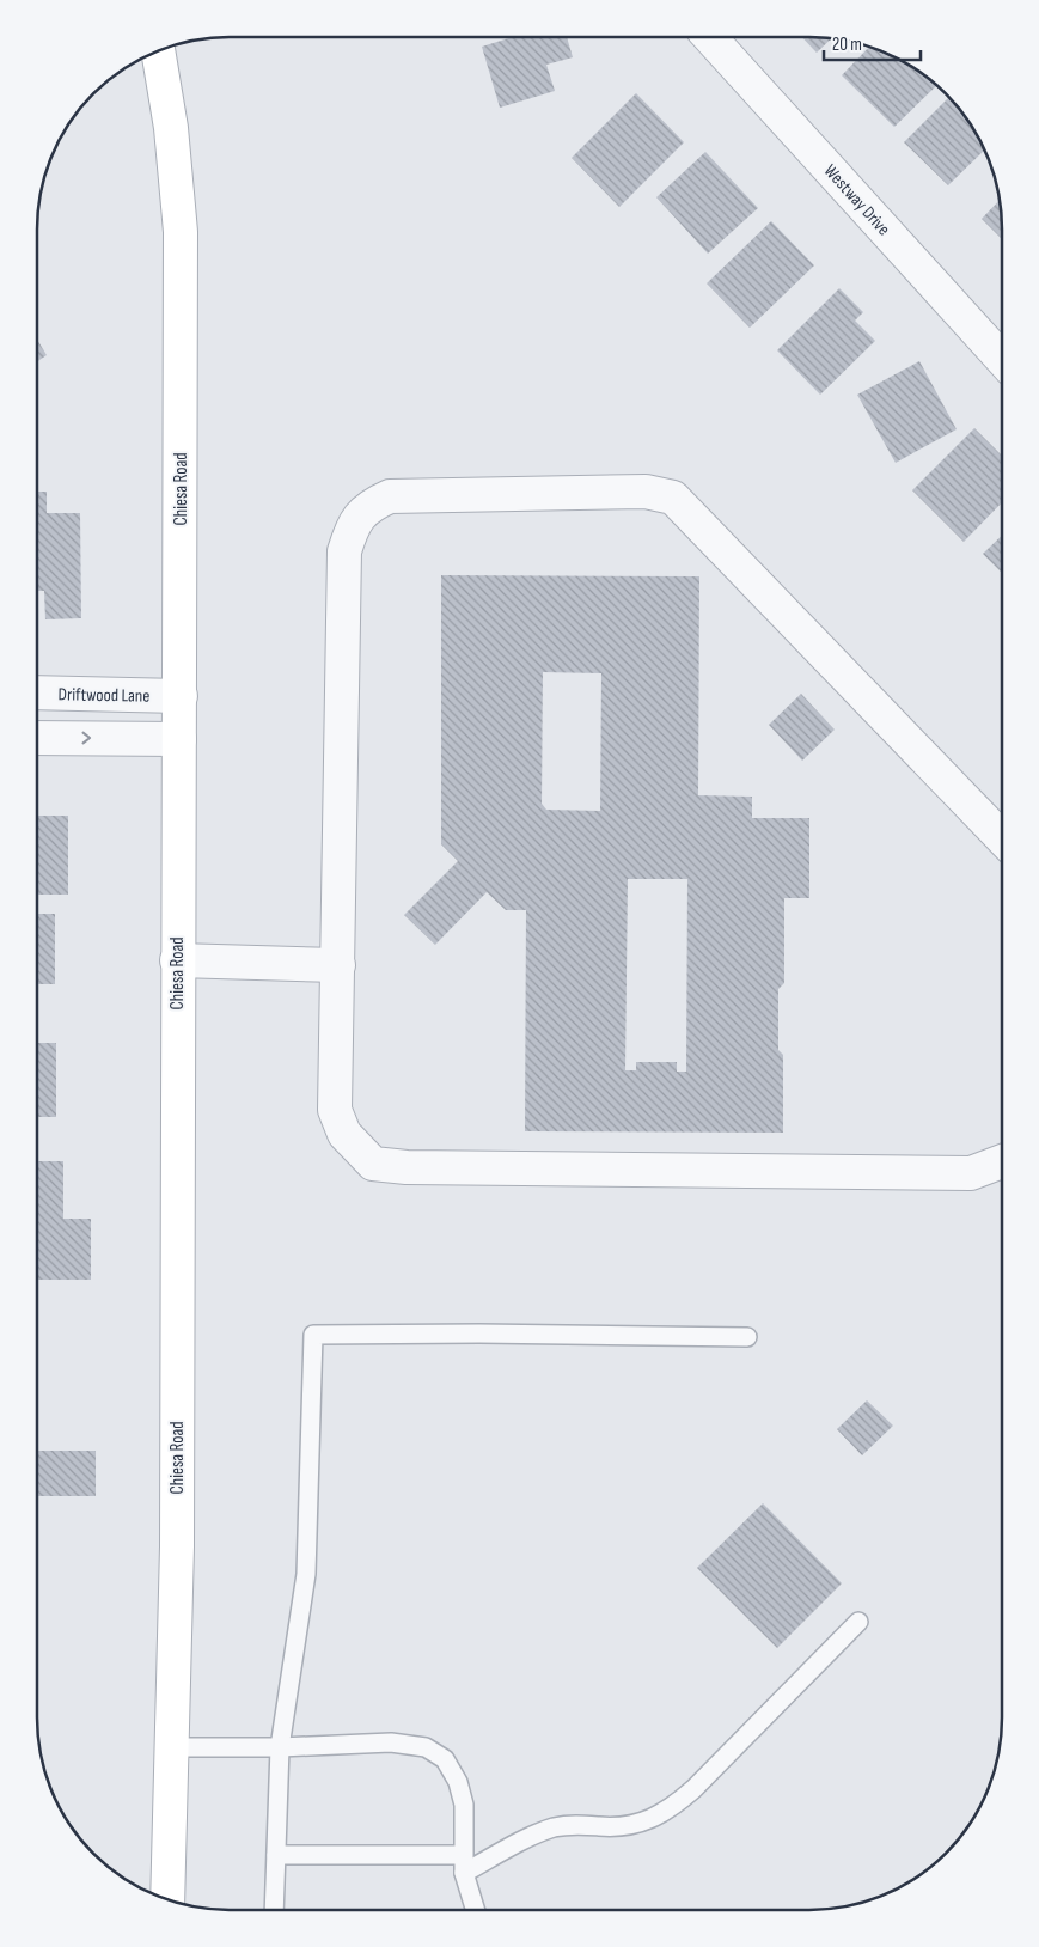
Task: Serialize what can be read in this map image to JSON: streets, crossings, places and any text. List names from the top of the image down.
{
  "streets": {
    "main road": ["Chiesa Road"],
    "street": ["Westway Drive", "Driftwood Lane"]
  },
  "crossings": [
    ["Chiesa Road", "Driftwood Lane"]
  ],
  "scale_bar": "20 m"
}
